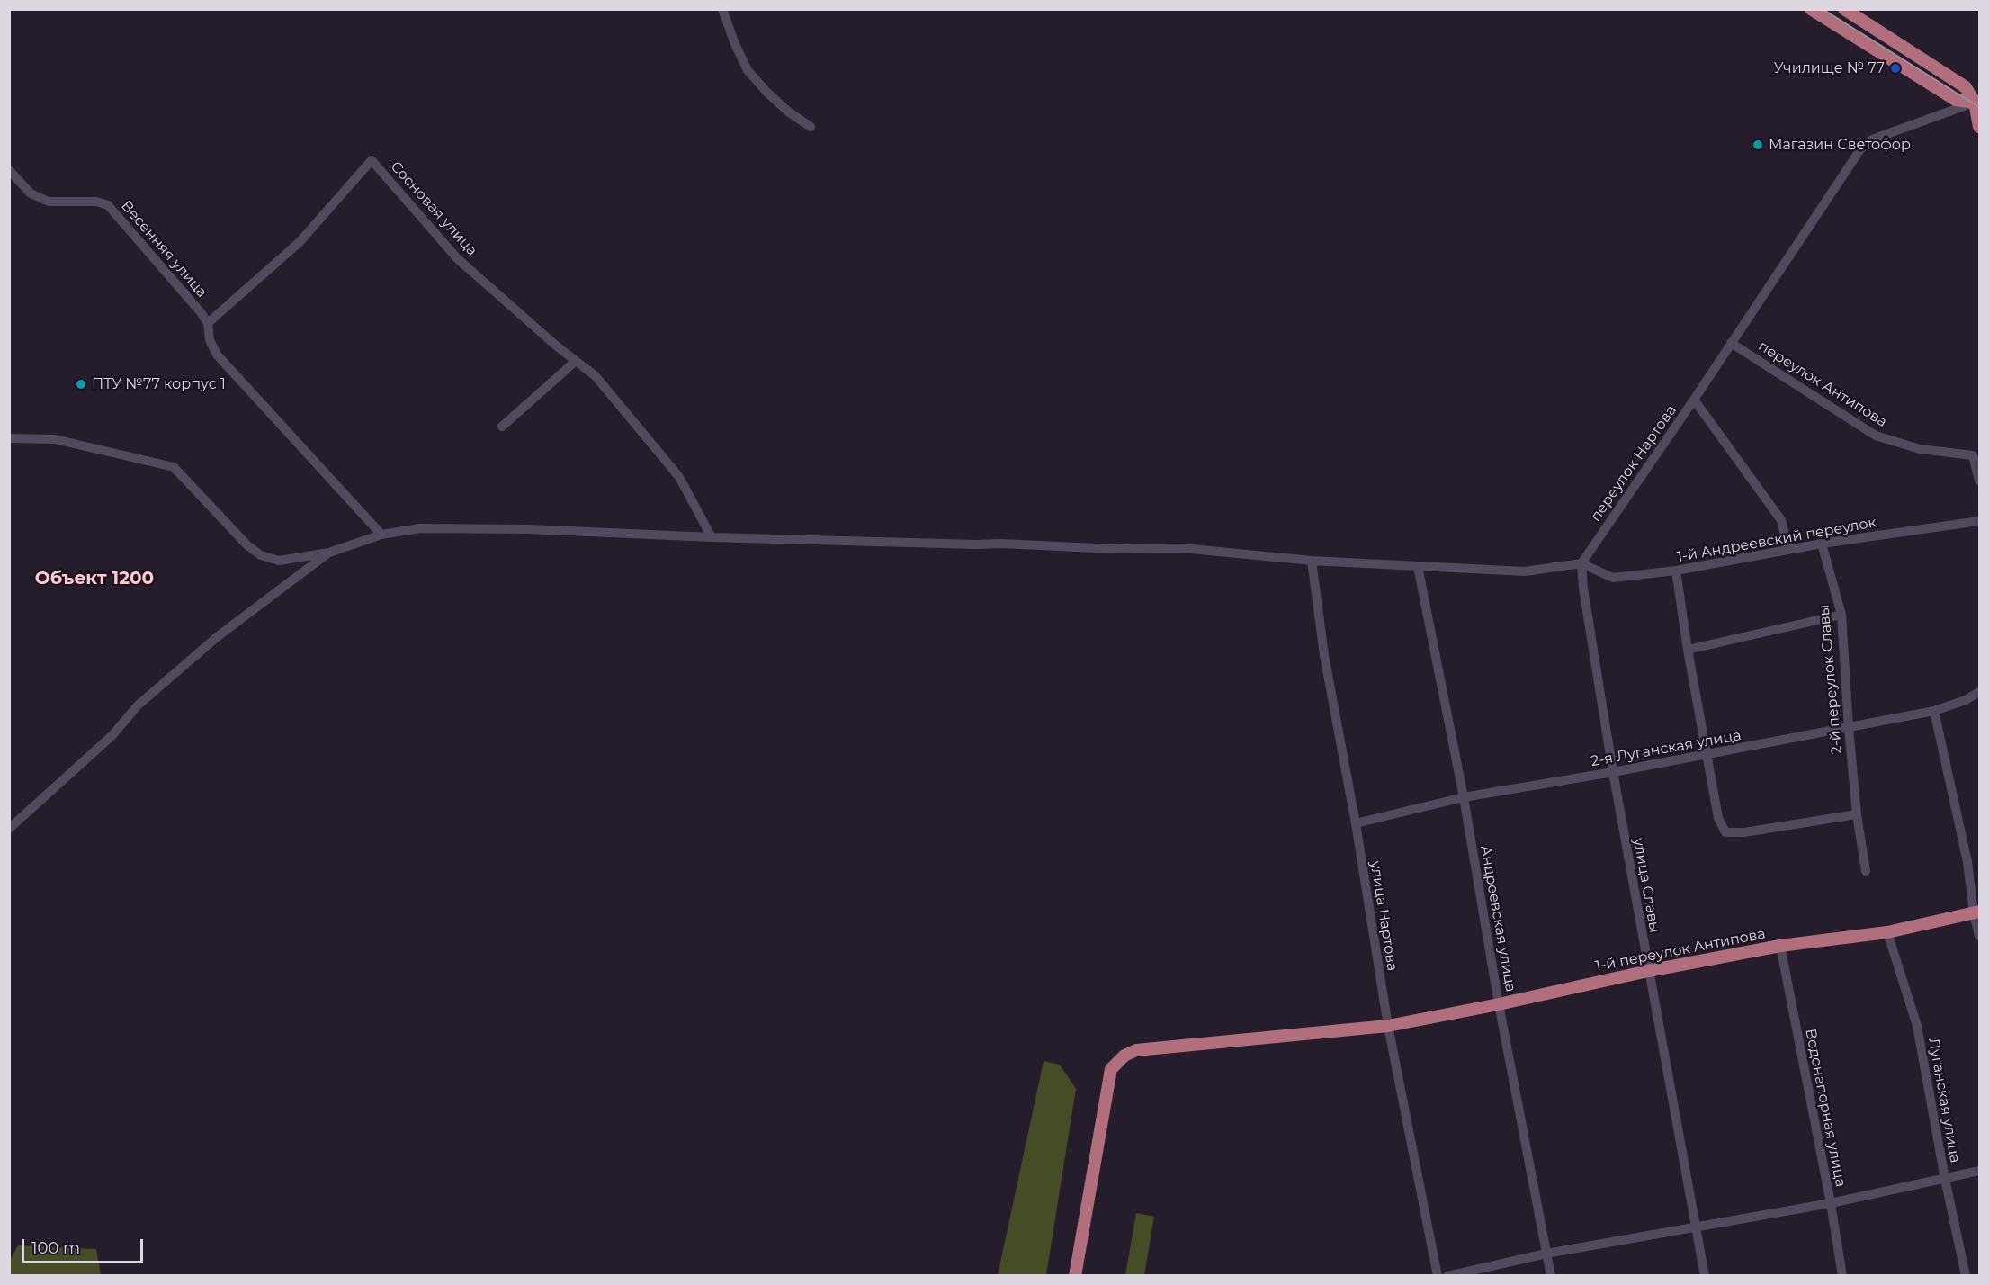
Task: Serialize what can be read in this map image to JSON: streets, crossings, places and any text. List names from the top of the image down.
{
  "streets": {
    "main road": ["1-й переулок Антипова"],
    "street": [
      "Сосновая улица",
      "Весенняя улица",
      "переулок Антипова",
      "переулок Нартова",
      "1-й Андреевский переулок",
      "2-й переулок Славы",
      "2-я Луганская улица",
      "улица Славы",
      "улица Нартова",
      "Андреевская улица",
      "Луганская улица",
      "Водонапорная улица"
    ]
  },
  "crossings": [
    ["Сосновая улица", "Весенняя улица"],
    ["переулок Антипова", "переулок Нартова"],
    ["переулок Нартова", "1-й Андреевский переулок"],
    ["переулок Нартова", "улица Славы"],
    ["1-й Андреевский переулок", "2-й переулок Славы"],
    ["1-й Андреевский переулок", "улица Славы"],
    ["2-й переулок Славы", "2-я Луганская улица"],
    ["2-я Луганская улица", "улица Славы"],
    ["2-я Луганская улица", "улица Нартова"],
    ["2-я Луганская улица", "Андреевская улица"],
    ["улица Славы", "1-й переулок Антипова"],
    ["улица Нартова", "1-й переулок Антипова"],
    ["Андреевская улица", "1-й переулок Антипова"],
    ["1-й переулок Антипова", "Луганская улица"],
    ["1-й переулок Антипова", "Водонапорная улица"]
  ],
  "districts": ["Объект 1200"],
  "places": ["Училище № 77", "Магазин Светофор", "ПТУ №77 корпус 1"],
  "scale_bar": "100 m"
}
